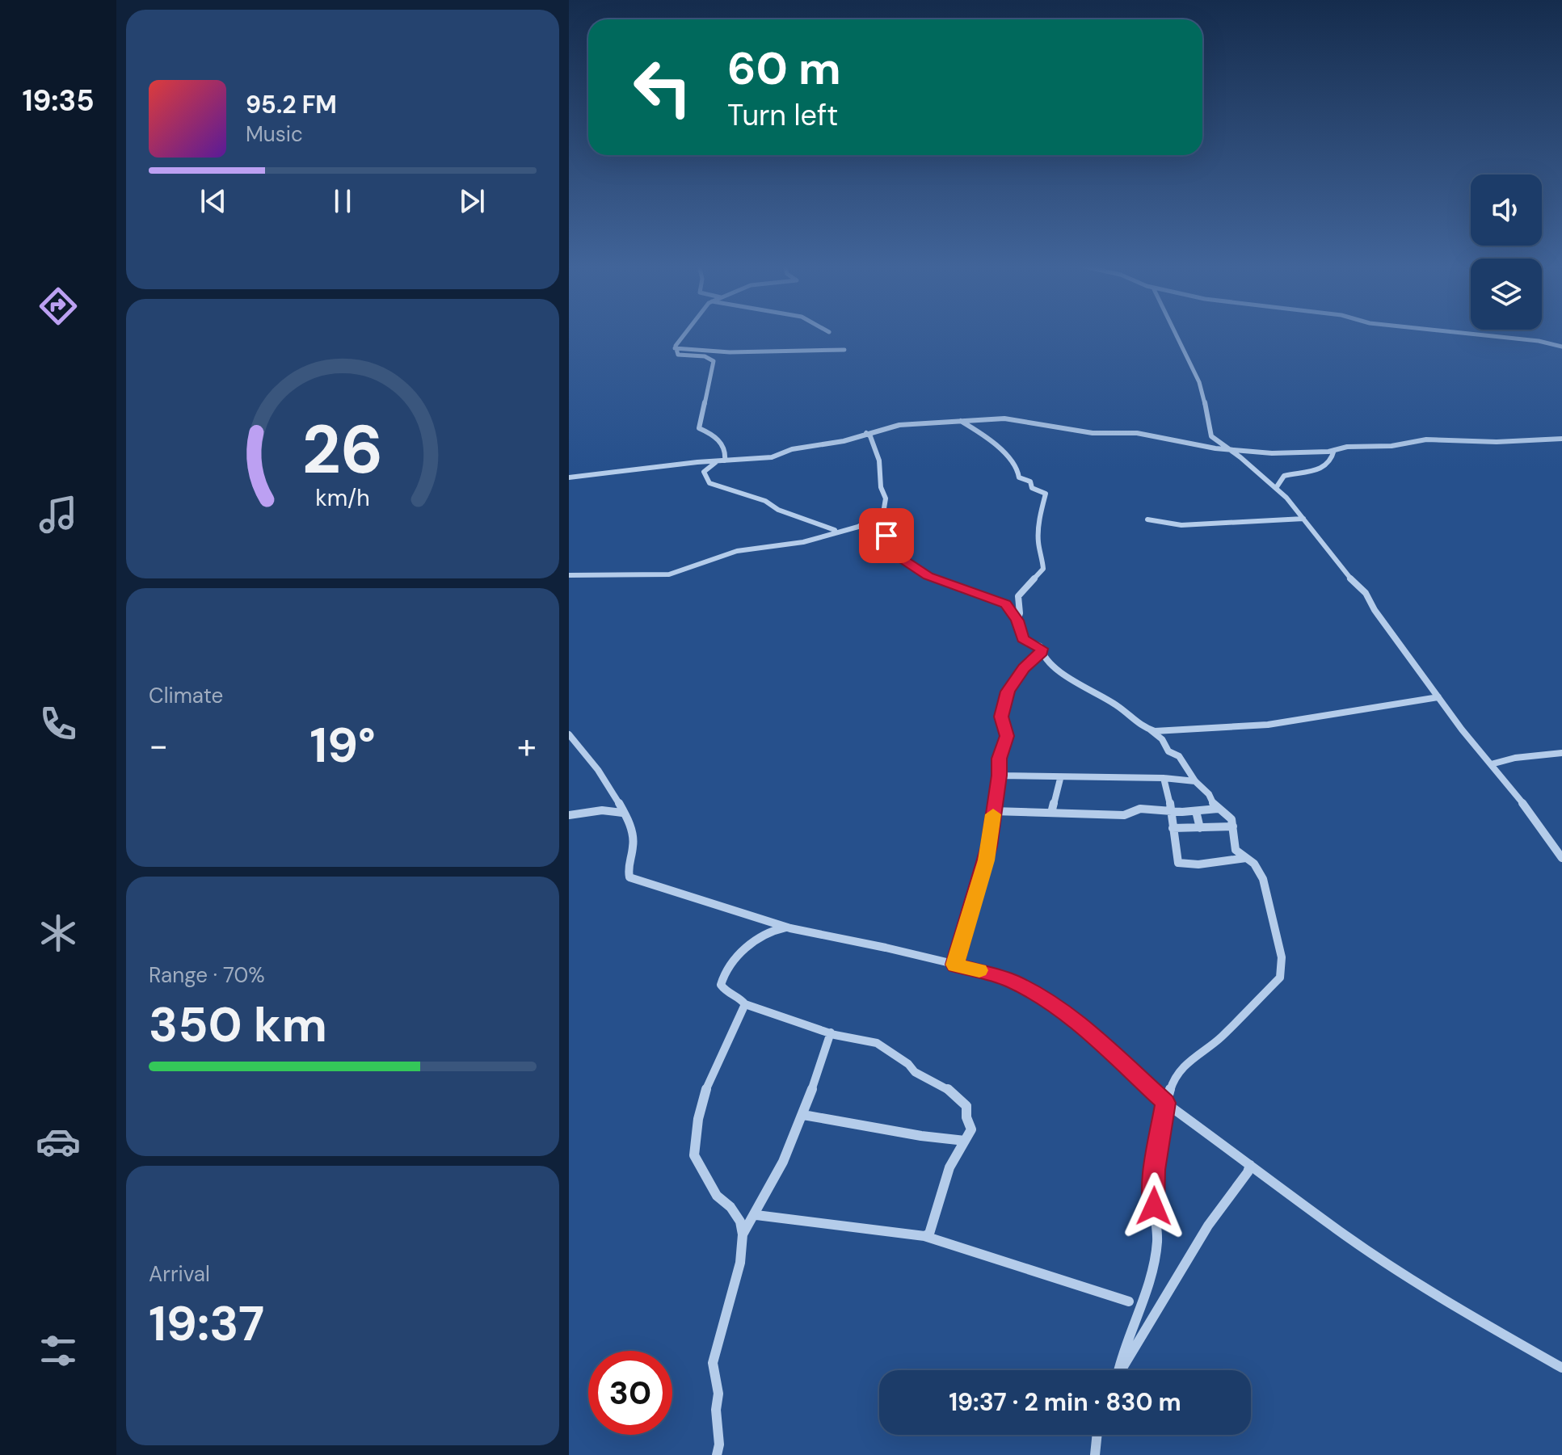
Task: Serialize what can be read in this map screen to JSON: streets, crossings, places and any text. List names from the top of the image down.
{
  "page": {
    "tabs": "19:35",
    "turn": ["60 m", "Turn left"],
    "song": ["95.2 FM", "Music"],
    "tile": [
      "Climate",
      ["Range · 70%", "350 km"],
      ["Arrival", "19:37"]
    ],
    "heat": ["−", "19°", "+"],
    "limit": "30",
    "trip": "19:37 · 2 min · 830 m",
    "gauge": ["26", "km/h"]
  }
}
